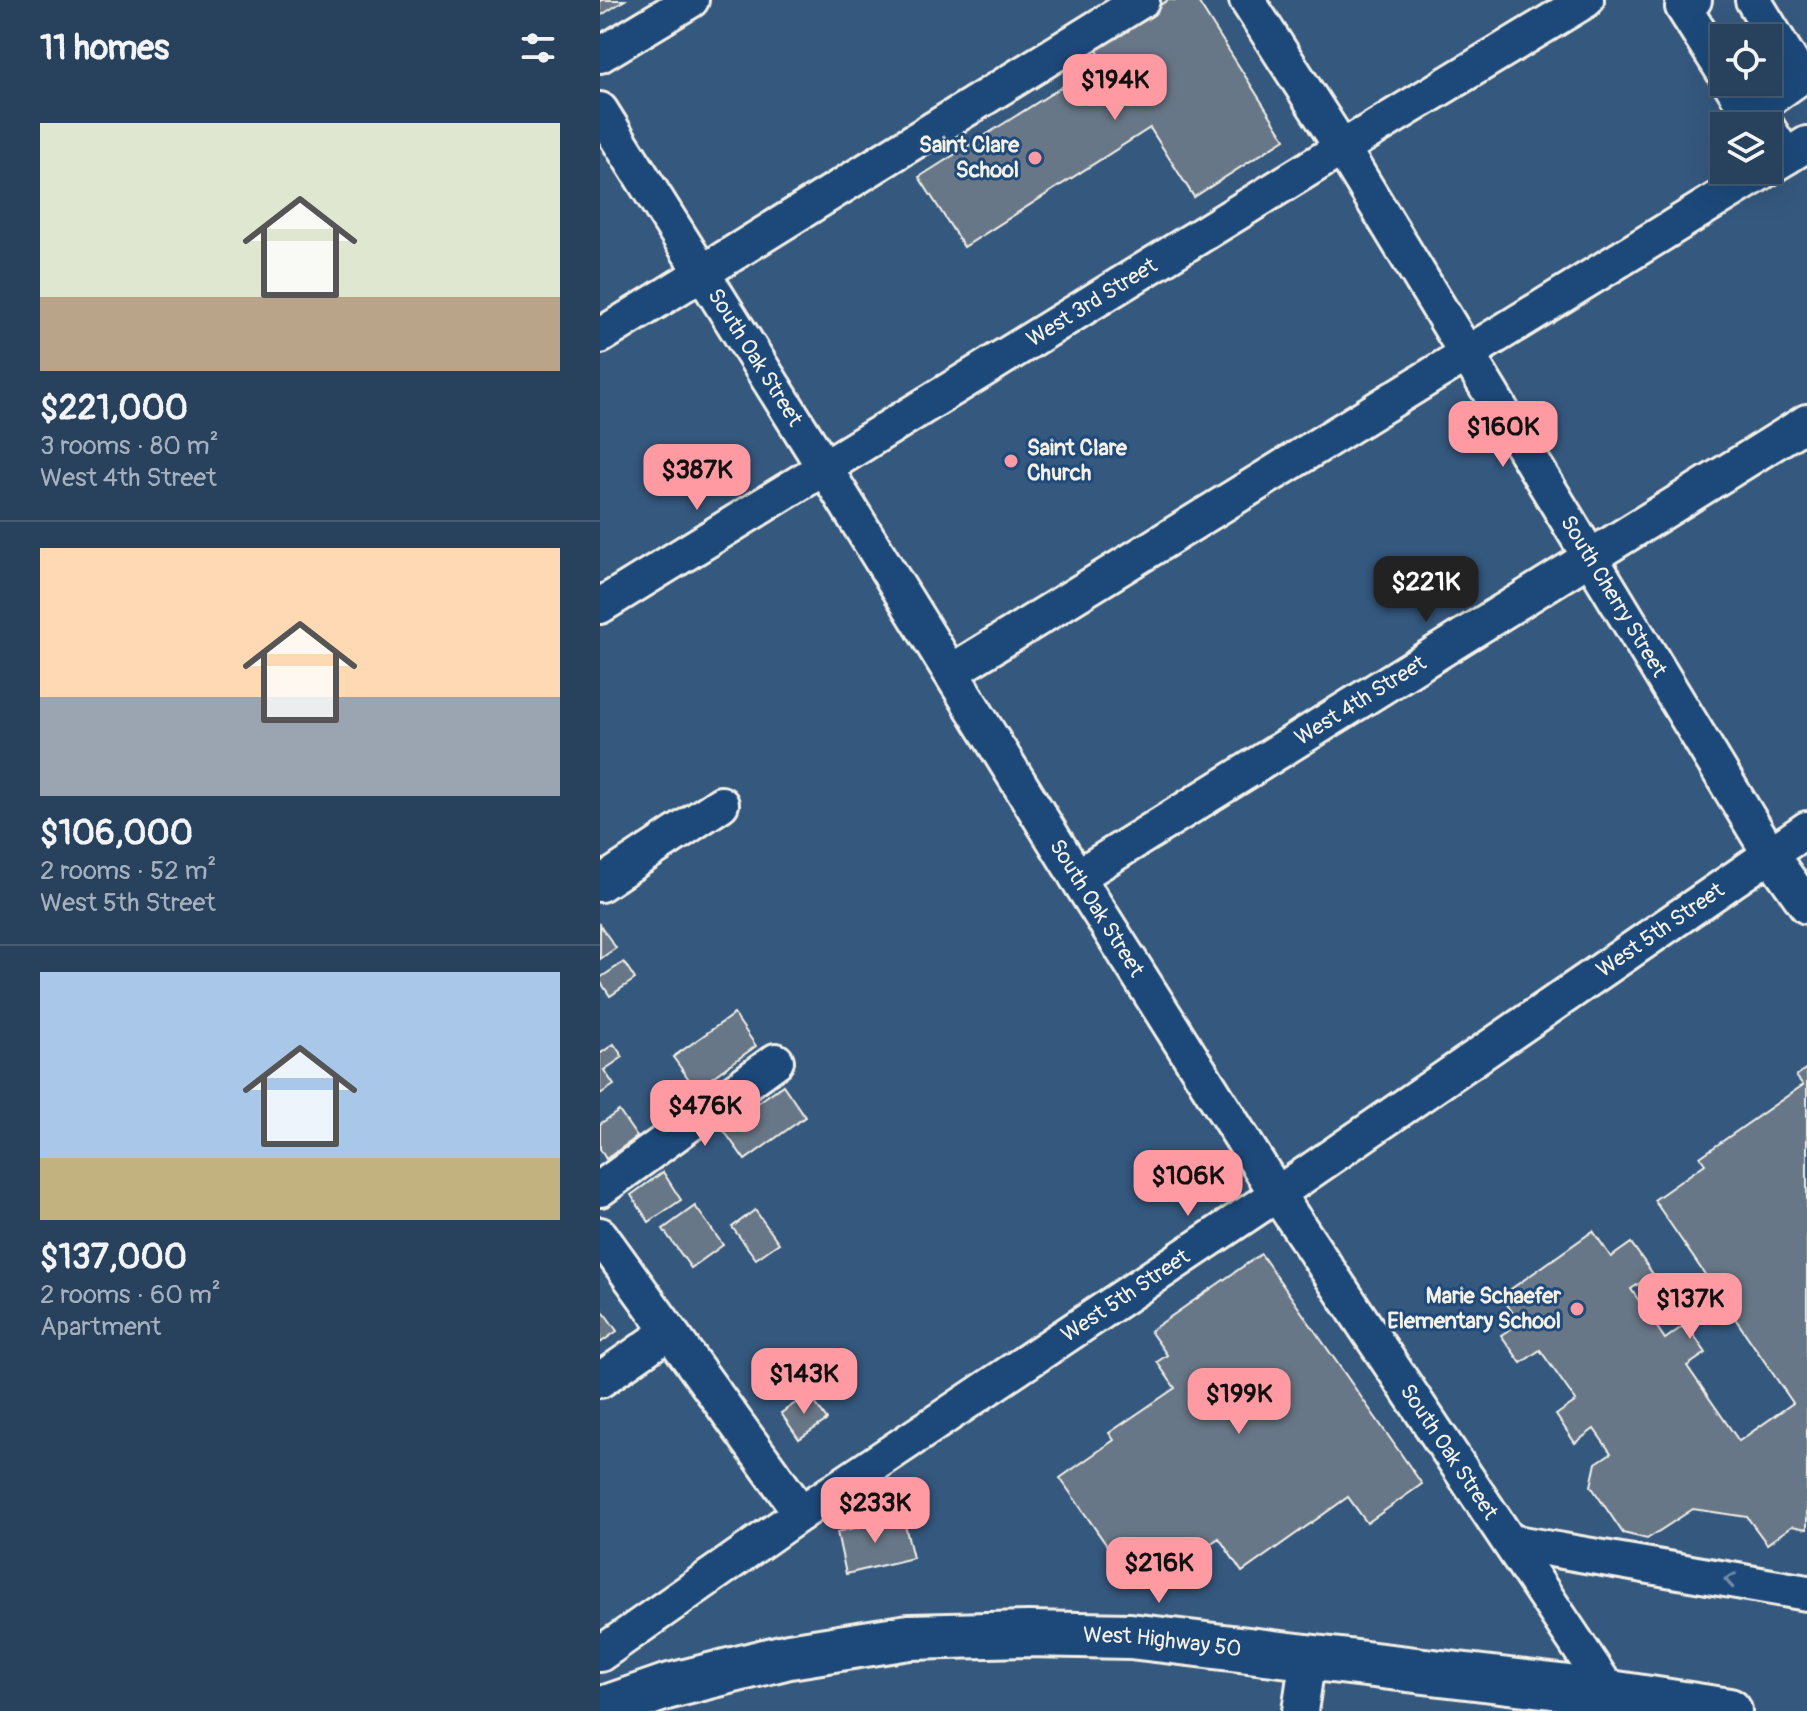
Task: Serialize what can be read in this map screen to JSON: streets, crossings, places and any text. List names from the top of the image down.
{
  "streets": {
    "main road": ["West Highway 50"],
    "street": [
      "West 3rd Street",
      "South Oak Street",
      "South Cherry Street",
      "West 4th Street",
      "West 5th Street"
    ]
  },
  "crossings": [
    ["West 3rd Street", "South Oak Street"],
    ["West 3rd Street", "South Cherry Street"],
    ["South Oak Street", "West 4th Street"],
    ["South Oak Street", "West 5th Street"],
    ["South Oak Street", "West Highway 50"],
    ["South Cherry Street", "West 4th Street"],
    ["South Cherry Street", "West 5th Street"]
  ],
  "places": ["Saint Clare School", "Saint Clare Church", "Marie Schaefer Elementary School"],
  "page": {
    "heading": "11 homes",
    "price": [
      "$194K",
      "$160K",
      "$387K",
      "$221K",
      "$476K",
      "$106K",
      "$137K",
      "$143K",
      "$199K",
      "$233K",
      "$216K"
    ],
    "list": [
      {
        "name": "$221,000",
        "note": "3 rooms · 80 m² · West 4th Street"
      },
      {
        "name": "$106,000",
        "note": "2 rooms · 52 m² · West 5th Street"
      },
      {
        "name": "$137,000",
        "note": "2 rooms · 60 m² · Apartment"
      }
    ]
  }
}
